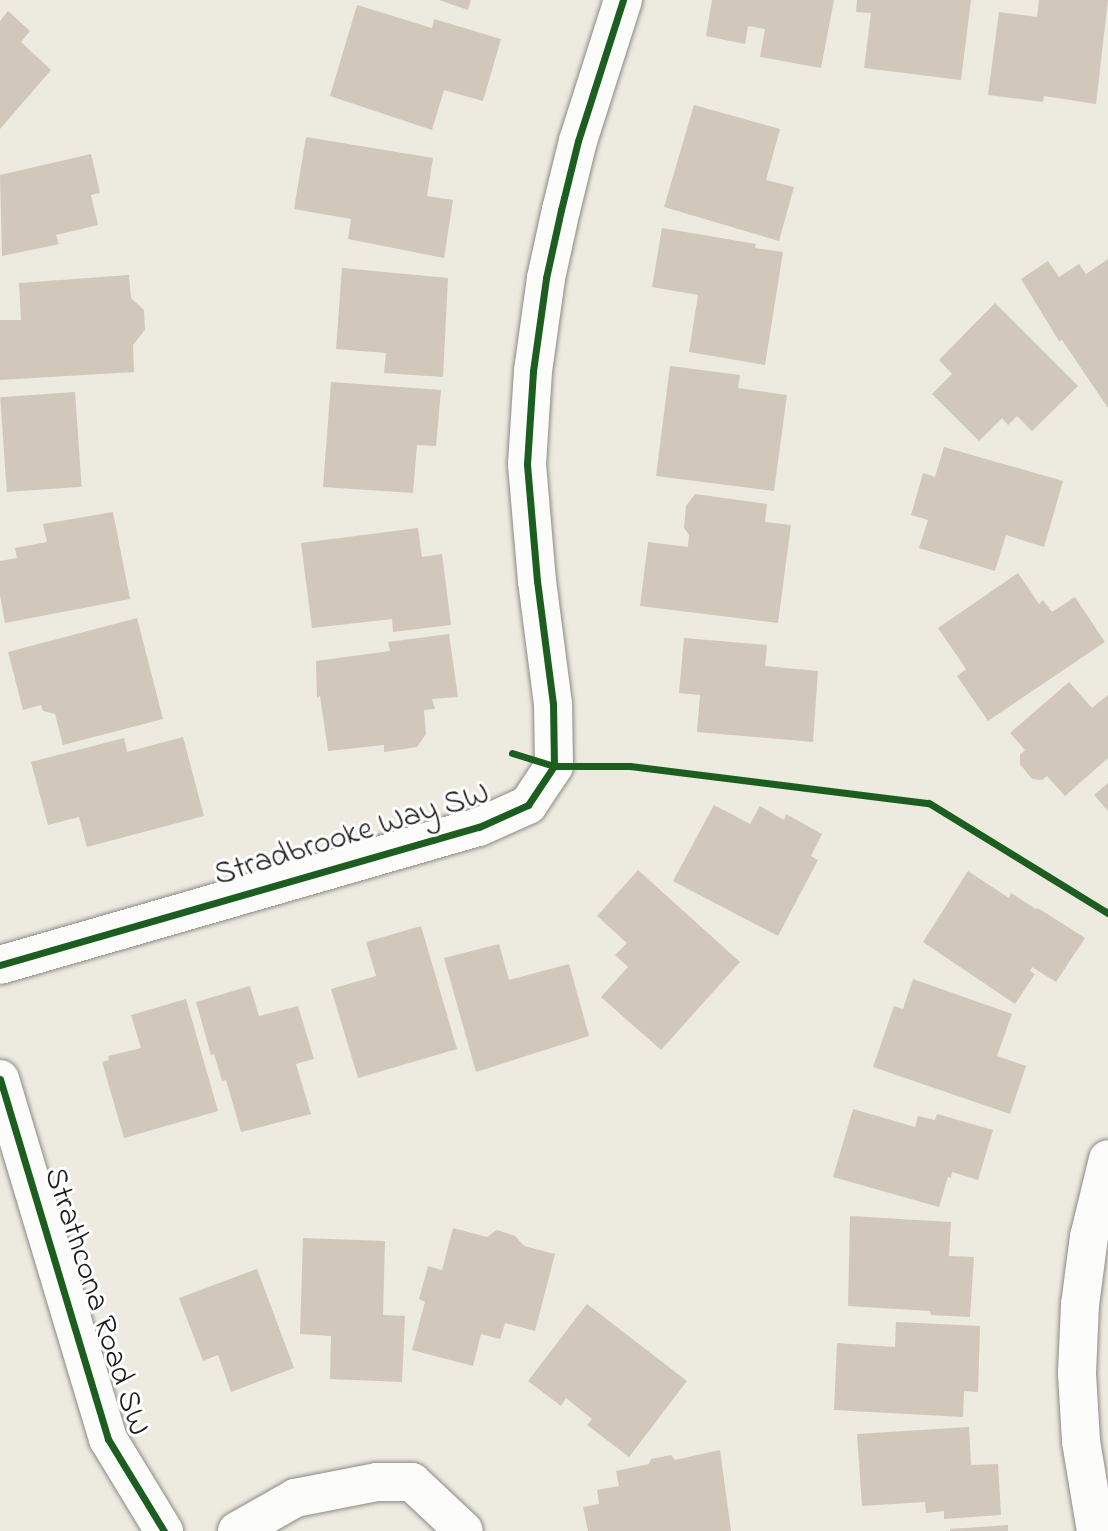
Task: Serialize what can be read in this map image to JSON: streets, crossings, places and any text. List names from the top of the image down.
{
  "streets": {
    "street": ["Stradbrooke Way SW", "Strathcona Road SW"]
  }
}
